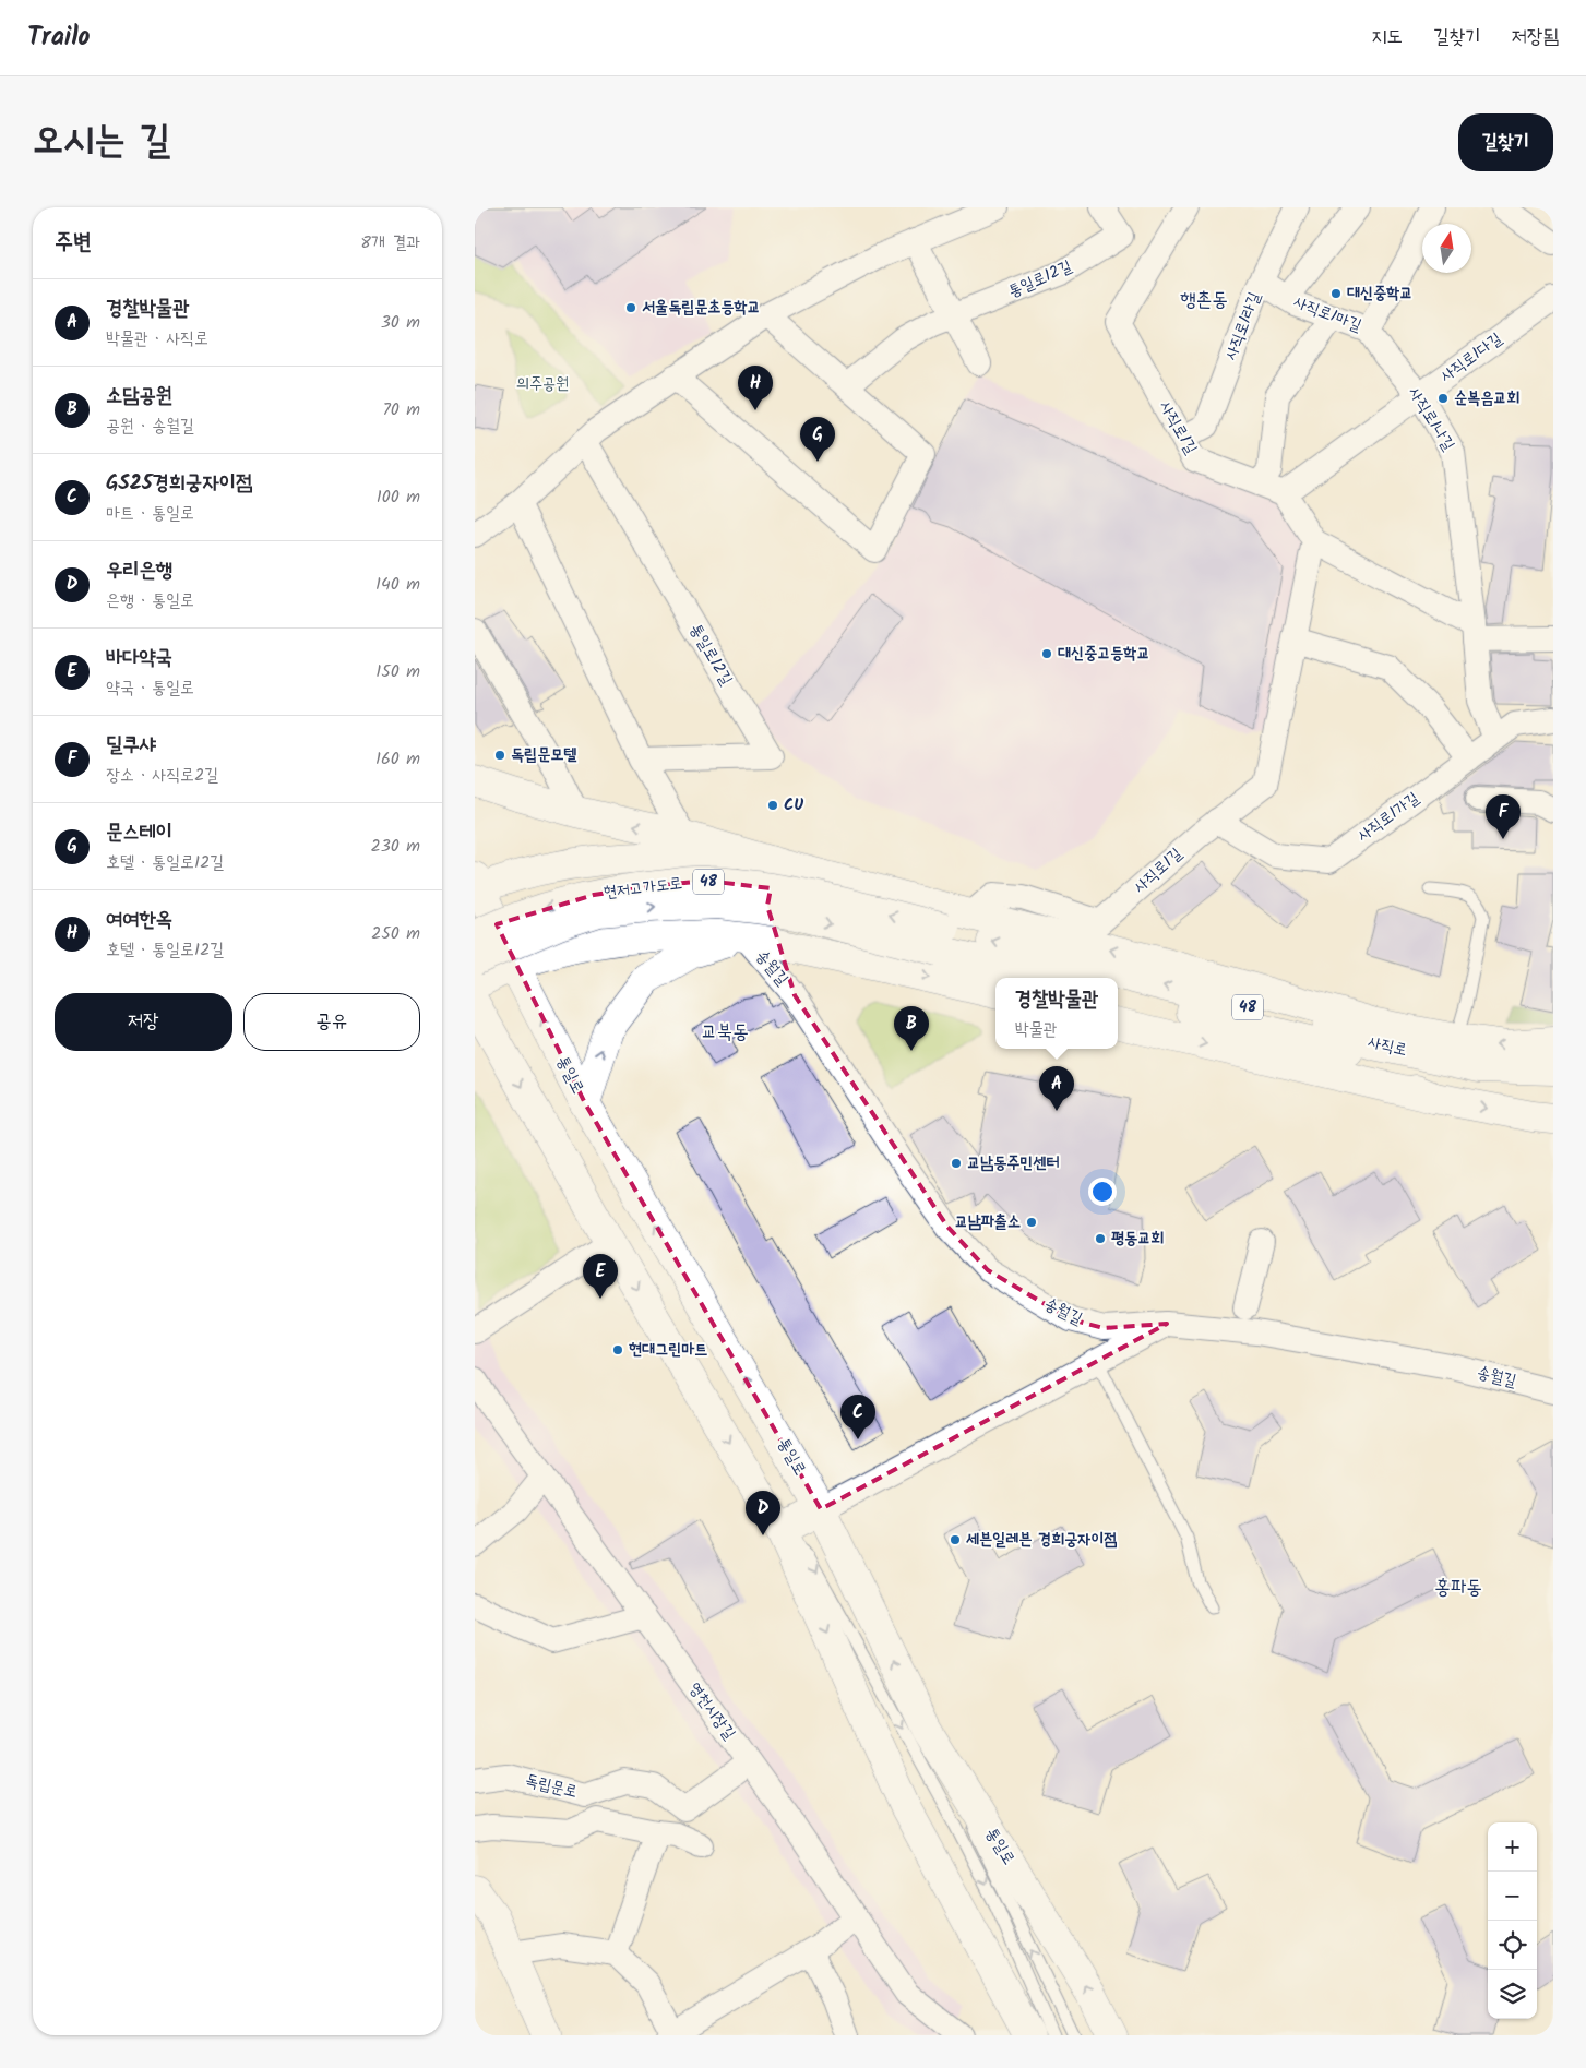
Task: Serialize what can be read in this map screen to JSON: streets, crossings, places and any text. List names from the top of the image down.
{
  "streets": {
    "main road": [
      "48",
      "현저고가도로",
      "사직로",
      "통일로"
    ],
    "street": [
      "통일로12길",
      "사직로1마길",
      "사직로1라길",
      "사직로1다길",
      "사직로1나길",
      "사직로1길",
      "사직로1가길",
      "송월길",
      "영천시장길",
      "독립문로"
    ]
  },
  "crossings": [
    ["사직로1마길", "사직로1라길"],
    ["사직로1마길", "사직로1나길"],
    ["사직로1라길", "사직로1길"],
    ["사직로1다길", "사직로1나길"],
    ["사직로1다길", "사직로1길"],
    ["사직로1나길", "사직로1가길"],
    ["사직로1길", "사직로1가길"],
    ["48", "현저고가도로"],
    ["48", "사직로"],
    ["현저고가도로", "사직로"]
  ],
  "districts": ["행촌동", "교북동", "홍파동"],
  "parks": ["의주공원"],
  "places": [
    "대신중학교",
    "서울독립문초등학교",
    "순복음교회",
    "대신중고등학교",
    "독립문모텔",
    "CU",
    "교남동주민센터",
    "교남파출소",
    "평동교회",
    "현대그린마트",
    "세븐일레븐 경희궁자이점"
  ],
  "north": "top",
  "page": {
    "header": "Trailo",
    "nav": ["지도", "길찾기", "저장됨"],
    "title": "오시는 길",
    "buttons": [
      "길찾기",
      ["저장", "공유"]
    ],
    "heading": ["주변", "8개 결과"],
    "list": [
      {
        "mark": "A",
        "name": "경찰박물관",
        "note": "박물관 · 사직로",
        "value": "30 m"
      },
      {
        "mark": "B",
        "name": "소담공원",
        "note": "공원 · 송월길",
        "value": "70 m"
      },
      {
        "mark": "C",
        "name": "GS25경희궁자이점",
        "note": "마트 · 통일로",
        "value": "100 m"
      },
      {
        "mark": "D",
        "name": "우리은행",
        "note": "은행 · 통일로",
        "value": "140 m"
      },
      {
        "mark": "E",
        "name": "바다약국",
        "note": "약국 · 통일로",
        "value": "150 m"
      },
      {
        "mark": "F",
        "name": "딜쿠샤",
        "note": "장소 · 사직로2길",
        "value": "160 m"
      },
      {
        "mark": "G",
        "name": "문스테이",
        "note": "호텔 · 통일로12길",
        "value": "230 m"
      },
      {
        "mark": "H",
        "name": "여여한옥",
        "note": "호텔 · 통일로12길",
        "value": "250 m"
      }
    ],
    "pins": [
      "H",
      "G",
      "F",
      "B",
      "A",
      "E",
      "C",
      "D"
    ],
    "popup": ["경찰박물관", "박물관"],
    "map_buttons": ["+", "−"]
  }
}
